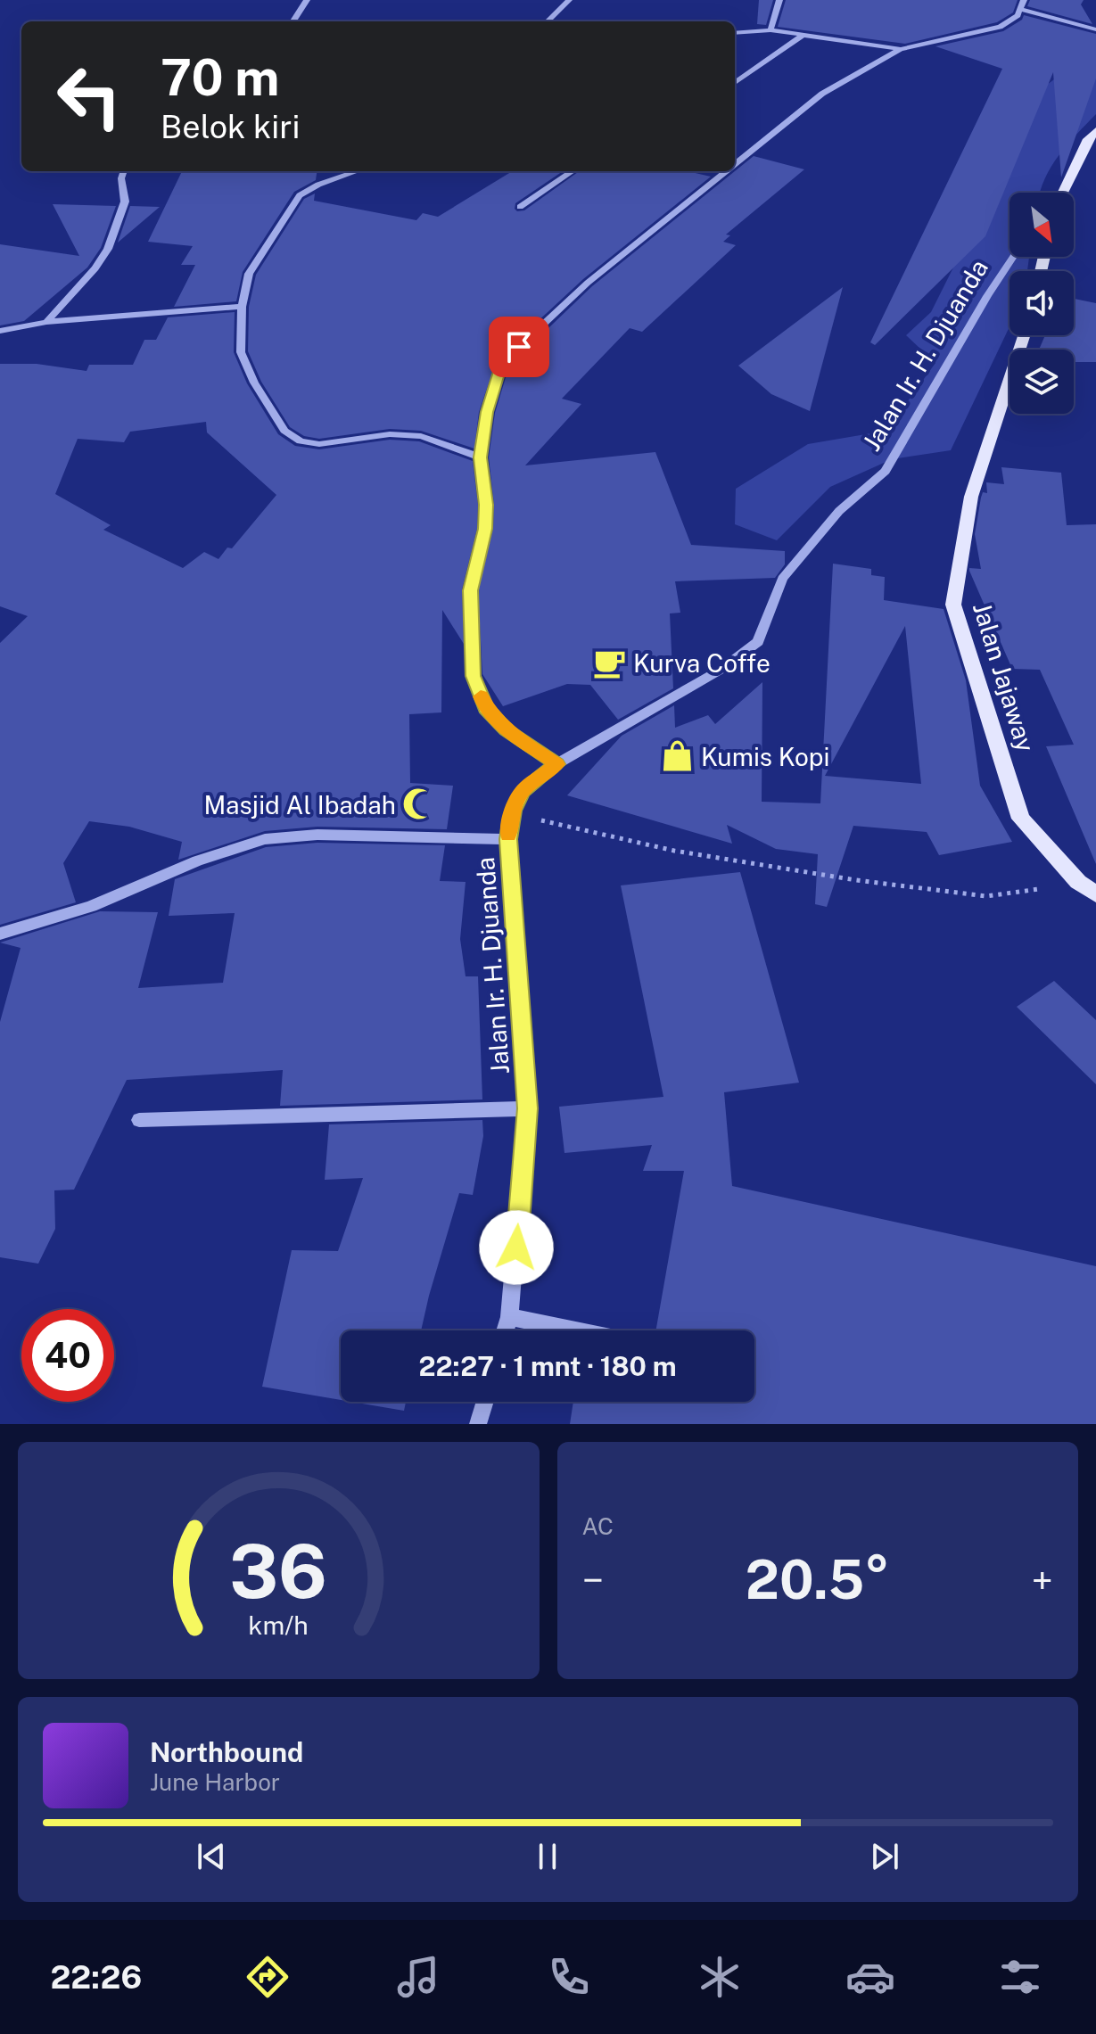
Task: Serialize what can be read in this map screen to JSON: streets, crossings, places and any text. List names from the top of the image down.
{
  "streets": {
    "main road": ["Jalan Jajaway"],
    "street": ["Jalan Ir. H. Djuanda"]
  },
  "places": {
    "cafe": ["Kurva Coffe"],
    "shop": ["Kumis Kopi"],
    "mosque": ["Masjid Al Ibadah"]
  },
  "north": "bottom right",
  "page": {
    "turn": ["70 m", "Belok kiri"],
    "limit": "40",
    "trip": "22:27 · 1 mnt · 180 m",
    "tile": "AC",
    "heat": ["−", "20.5°", "+"],
    "song": ["Northbound", "June Harbor"],
    "tabs": "22:26",
    "gauge": ["36", "km/h"]
  }
}
